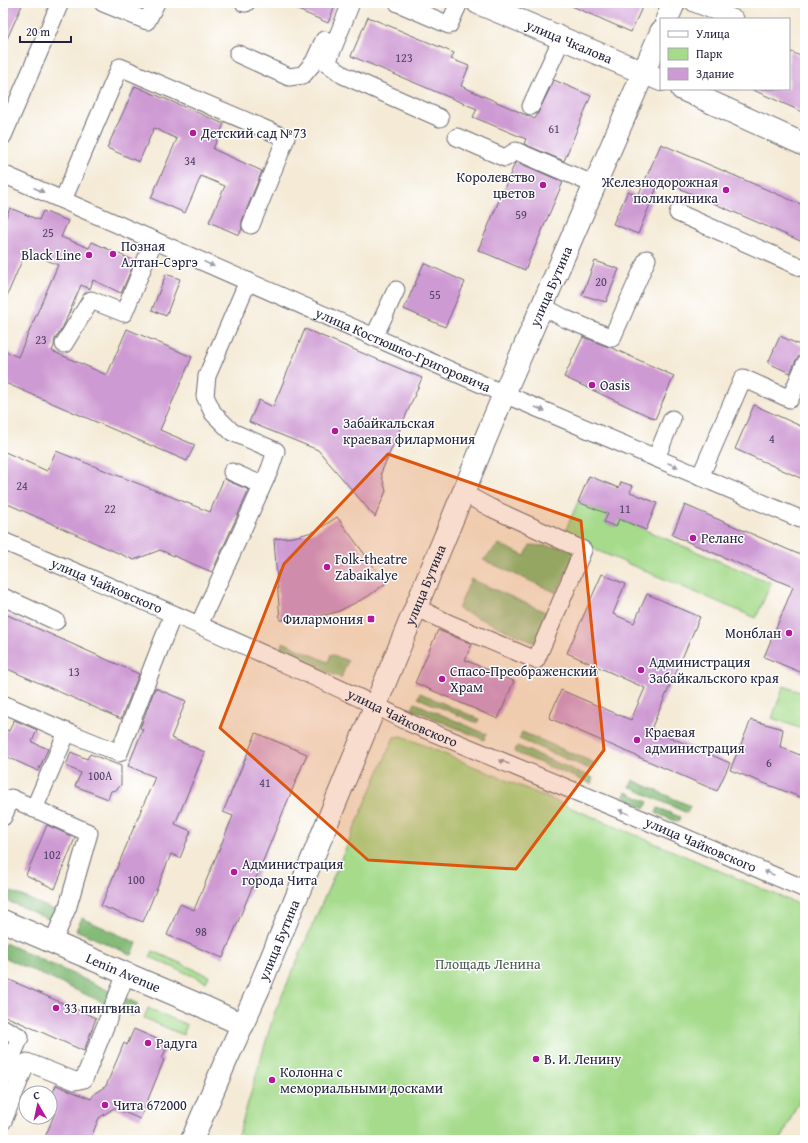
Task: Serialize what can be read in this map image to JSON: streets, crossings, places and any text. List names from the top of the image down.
{
  "streets": {
    "main road": ["улица Чкалова", "улица Бутина", "Lenin Avenue"],
    "street": ["улица Костюшко-Григоровича", "улица Чайковского"]
  },
  "crossings": [
    ["улица Чкалова", "улица Бутина"],
    ["улица Бутина", "улица Костюшко-Григоровича"],
    ["улица Бутина", "улица Чайковского"],
    ["улица Бутина", "Lenin Avenue"]
  ],
  "one_way": ["улица Костюшко-Григоровича", "улица Чайковского"],
  "parks": ["Площадь Ленина"],
  "places": {
    "other": [
      "Детский сад №73",
      "Королевство цветов",
      "Железнодорожная поликлиника",
      "Позная Алтан-Сэргэ",
      "Black Line",
      "Oasis",
      "Забайкальская краевая филармония",
      "Реланс",
      "Folk-theatre Zabaikalye",
      "Монблан",
      "Администрация Забайкальского края",
      "Спасо-Преображенский Храм",
      "Краевая администрация",
      "Администрация города Чита",
      "33 пингвина",
      "Радуга",
      "В. И. Ленину",
      "Колонна с мемориальными досками",
      "Чита 672000"
    ],
    "transit": ["Филармония"]
  },
  "house_numbers": [
    "123",
    "61",
    "34",
    "59",
    "25",
    "20",
    "55",
    "23",
    "4",
    "24",
    "22",
    "11",
    "13",
    "6",
    "100А",
    "41",
    "102",
    "100",
    "98"
  ],
  "legend": ["Улица", "Парк", "Здание"],
  "scale_bar": "20 m",
  "north": "top"
}
